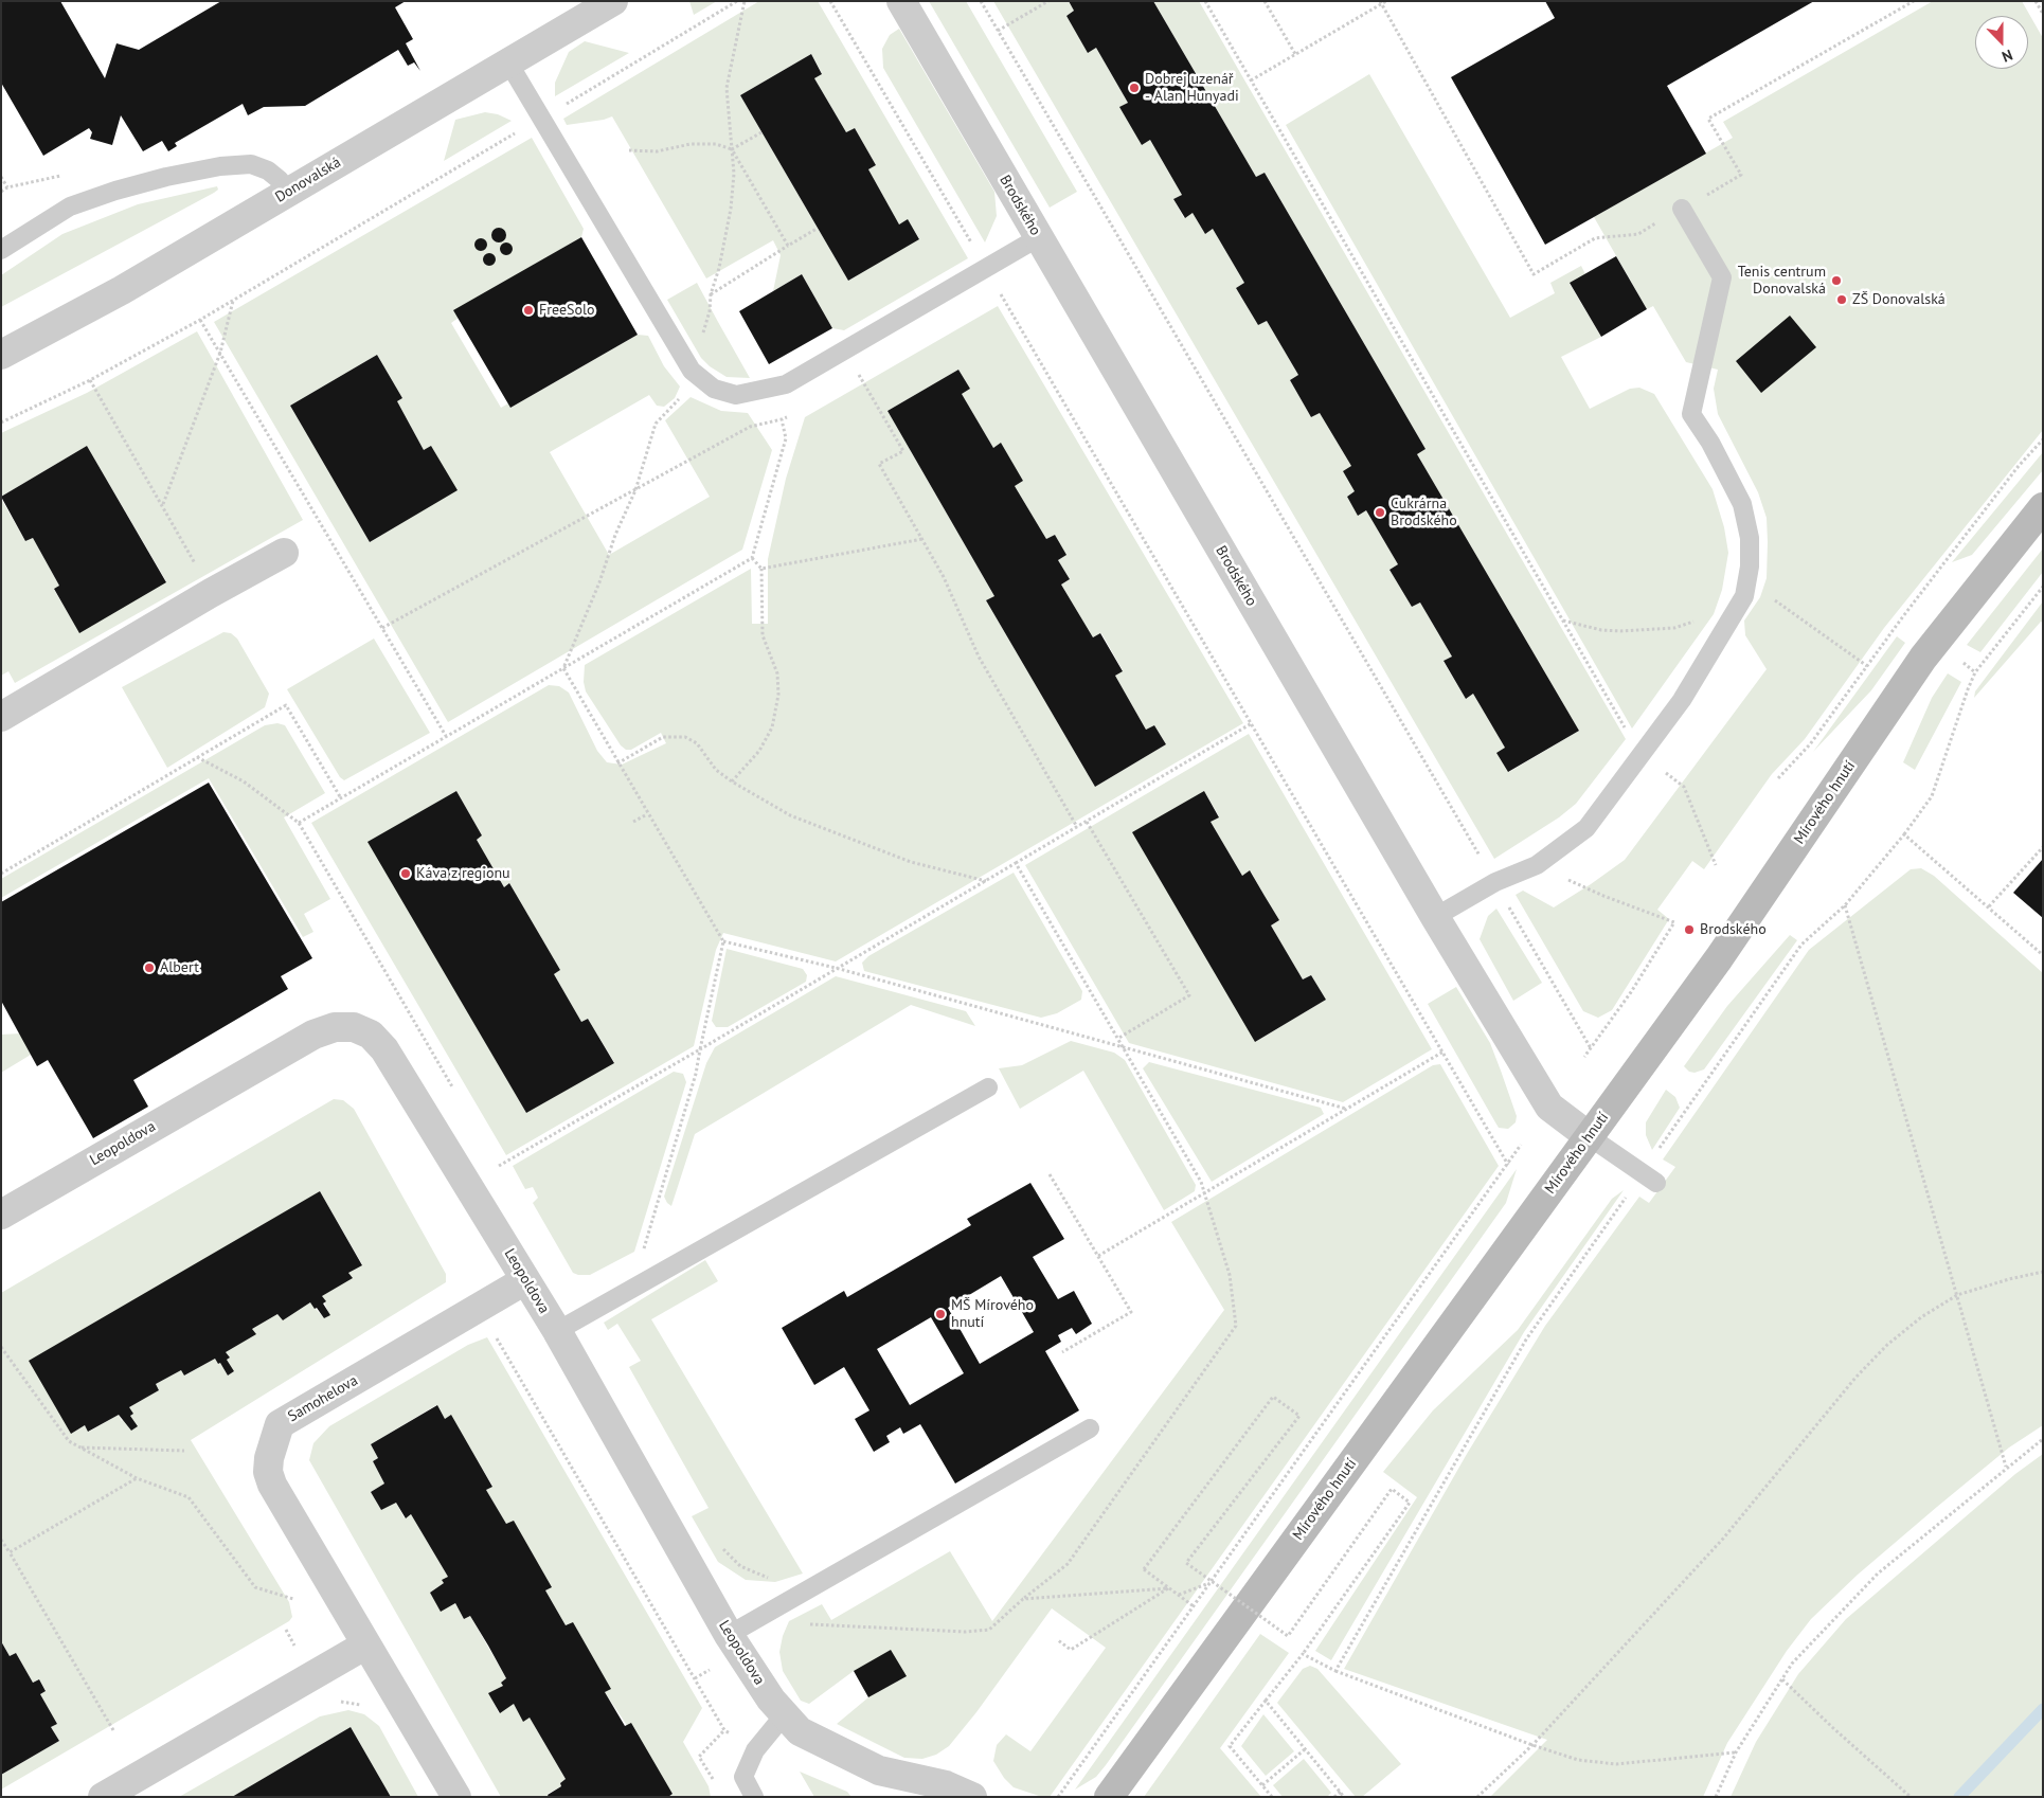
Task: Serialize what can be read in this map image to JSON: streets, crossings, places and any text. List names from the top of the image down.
{
  "streets": {
    "main road": ["Mírového hnutí"],
    "street": [
      "Donovalská",
      "Brodského",
      "Leopoldova",
      "Samohelova"
    ]
  },
  "crossings": [
    ["Brodského", "Mírového hnutí"],
    ["Leopoldova", "Samohelova"]
  ],
  "places": [
    "Dobrej uzenář - Alan Hunyadi",
    "Tenis centrum Donovalská",
    "ZŠ Donovalská",
    "FreeSolo",
    "Cukrárna Brodského",
    "Káva z regionu",
    "Brodského",
    "Albert",
    "MŠ Mírového hnutí"
  ],
  "north": "bottom"
}
